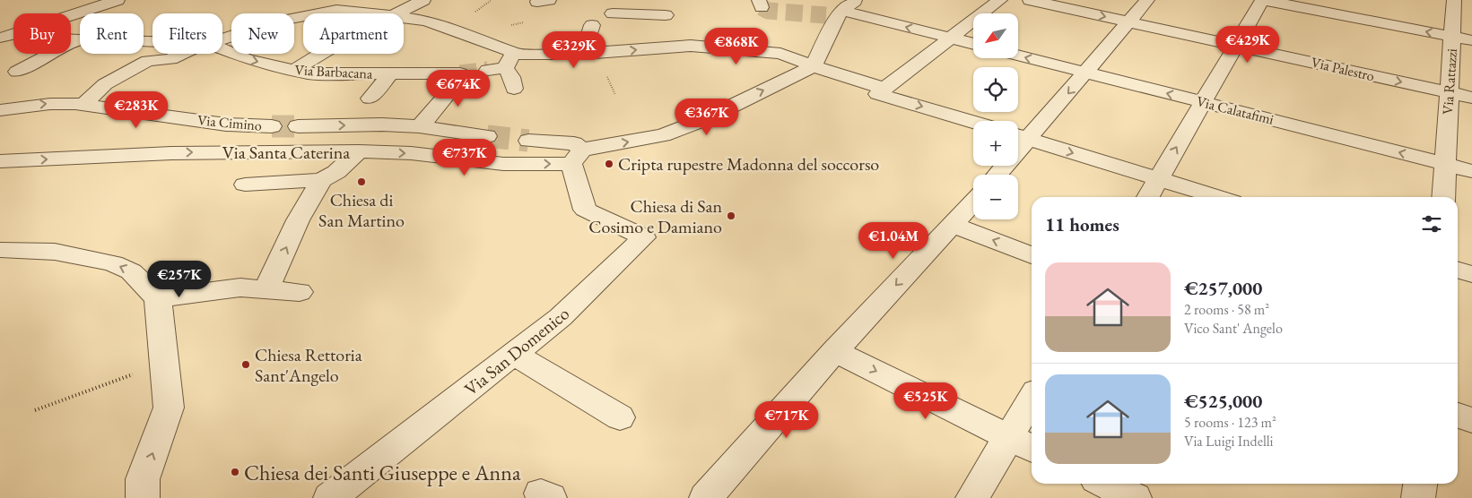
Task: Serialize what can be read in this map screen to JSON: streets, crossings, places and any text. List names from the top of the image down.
{
  "streets": {
    "street": [
      "Via Palestro",
      "Via Barbacana",
      "Via Rattazzi",
      "Via Calatafimi",
      "Via Cimino",
      "Via Santa Caterina",
      "Via San Domenico"
    ]
  },
  "crossings": [
    ["Via Palestro", "Via Rattazzi"],
    ["Via Rattazzi", "Via Calatafimi"],
    ["Via Santa Caterina", "Via San Domenico"]
  ],
  "places": [
    "Cripta rupestre Madonna del soccorso",
    "Chiesa di San Martino",
    "Chiesa di San Cosimo e Damiano",
    "Chiesa Rettoria Sant'Angelo",
    "Chiesa dei Santi Giuseppe e Anna"
  ],
  "north": "bottom left",
  "page": {
    "map_buttons": ["+", "−"],
    "chip": [
      "Buy",
      "Rent",
      "Filters",
      "New",
      "Apartment"
    ],
    "price": [
      "€429K",
      "€868K",
      "€329K",
      "€674K",
      "€283K",
      "€367K",
      "€737K",
      "€1.04M",
      "€257K",
      "€525K",
      "€717K"
    ],
    "heading": "11 homes",
    "list": [
      {
        "name": "€257,000",
        "note": "2 rooms · 58 m² · Vico Sant' Angelo"
      },
      {
        "name": "€525,000",
        "note": "5 rooms · 123 m² · Via Luigi Indelli"
      }
    ]
  }
}
